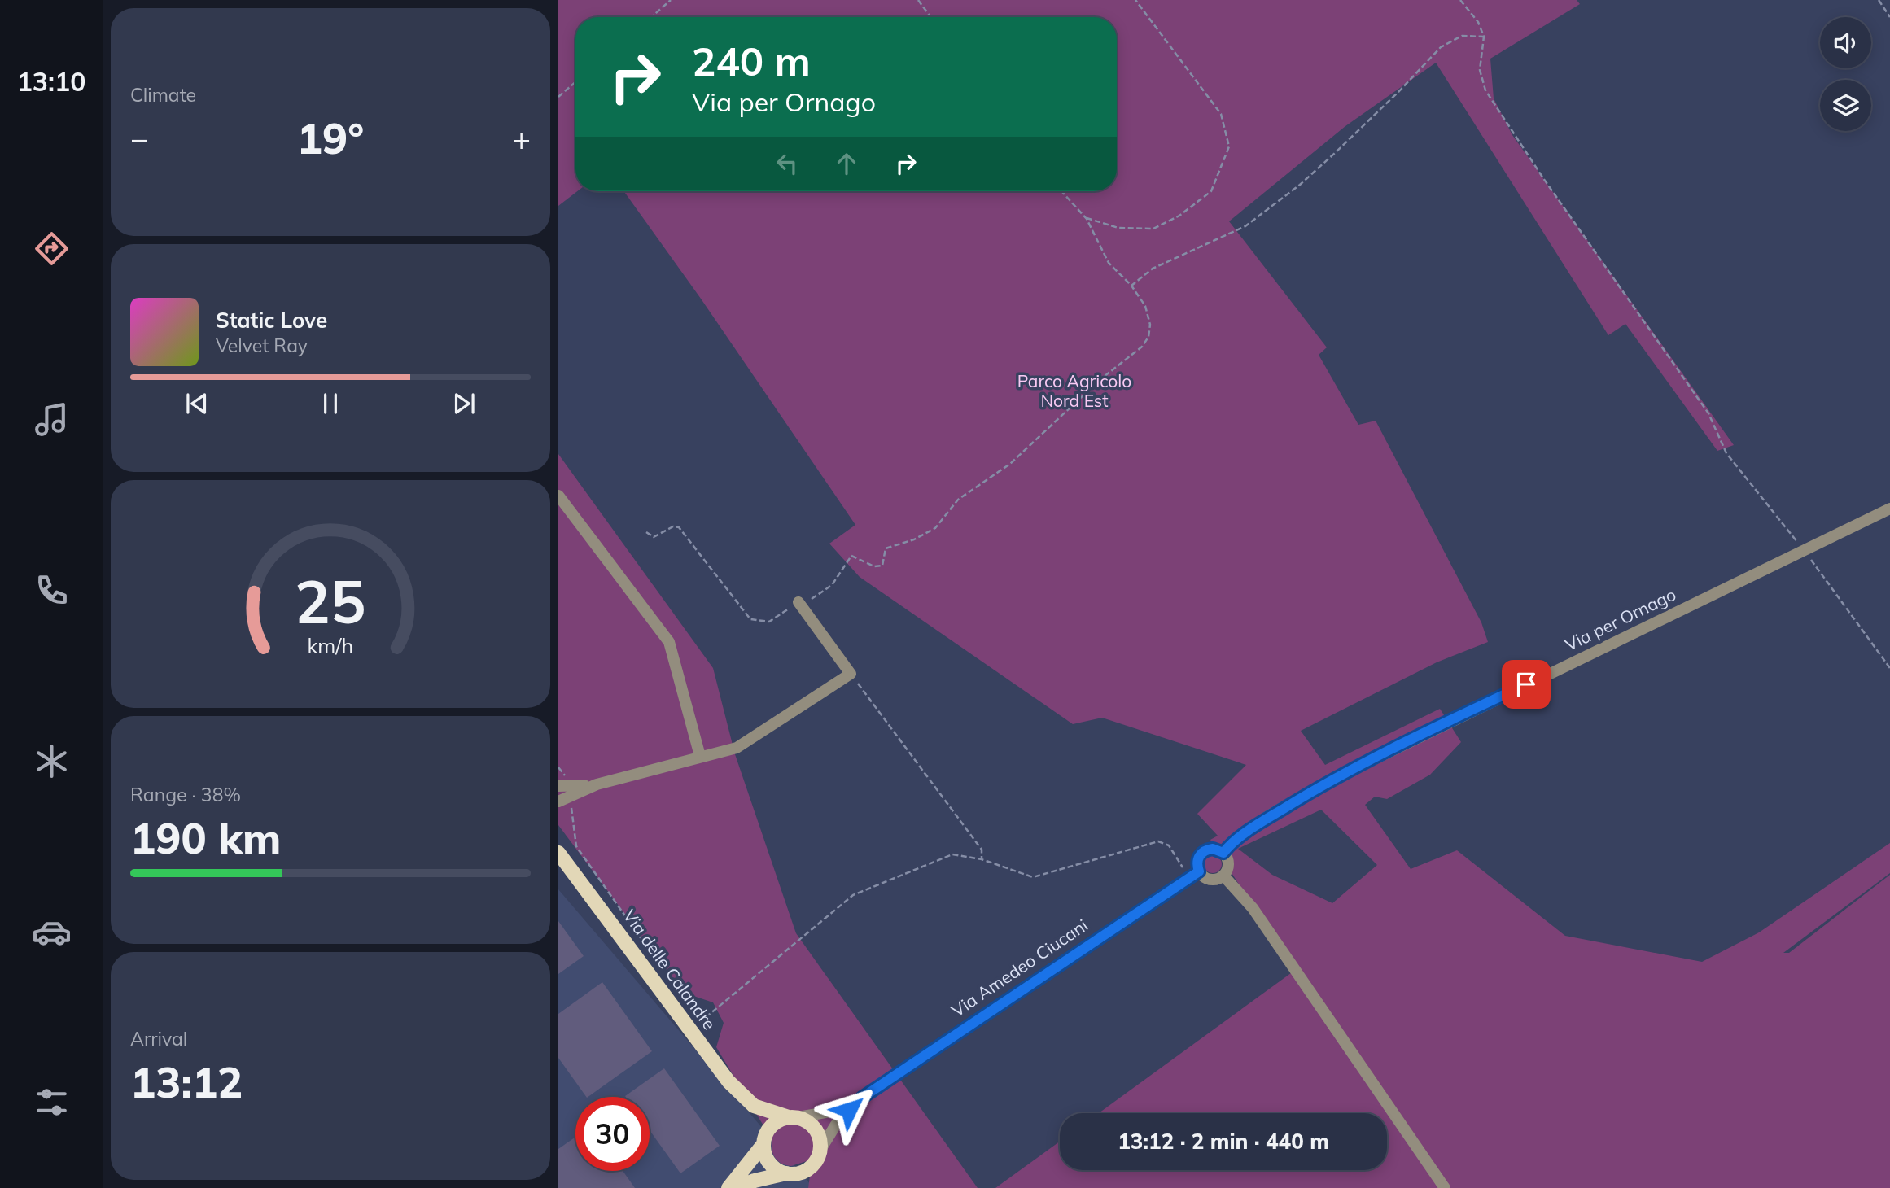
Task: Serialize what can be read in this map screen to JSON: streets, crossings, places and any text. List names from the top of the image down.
{
  "streets": {
    "main road": ["Via Amedeo Ciucani", "Via delle Calandre"],
    "street": ["Via per Ornago"]
  },
  "crossings": [
    ["Via per Ornago", "Via Amedeo Ciucani"],
    ["Via Amedeo Ciucani", "Via delle Calandre"]
  ],
  "parks": ["Parco Agricolo Nord Est"],
  "page": {
    "tabs": "13:10",
    "tile": [
      "Climate",
      ["Range · 38%", "190 km"],
      ["Arrival", "13:12"]
    ],
    "turn": ["240 m", "Via per Ornago"],
    "heat": ["−", "19°", "+"],
    "song": ["Static Love", "Velvet Ray"],
    "limit": "30",
    "trip": "13:12 · 2 min · 440 m",
    "gauge": ["25", "km/h"]
  }
}
